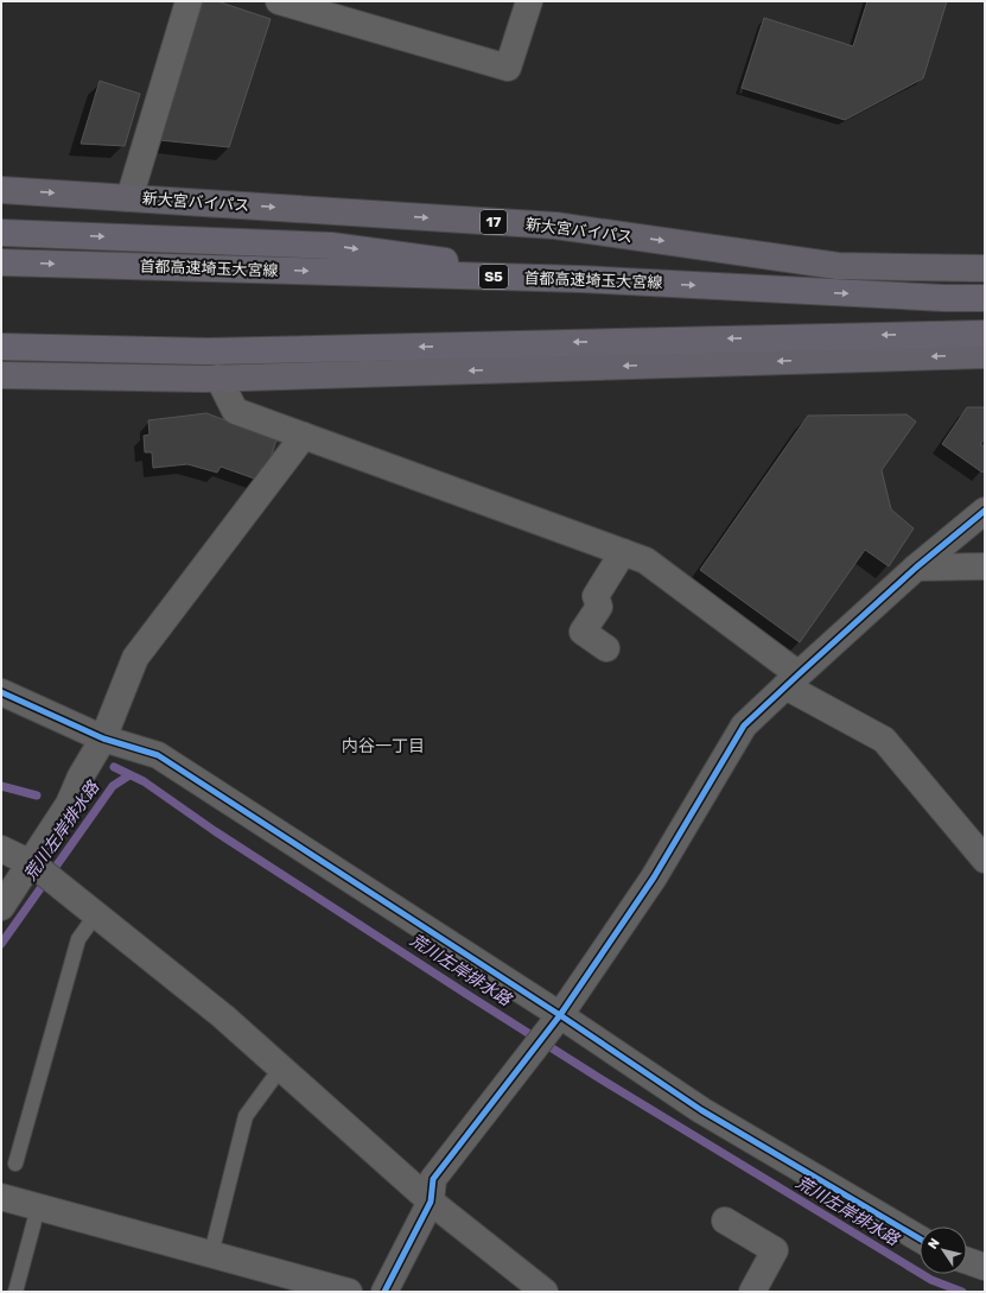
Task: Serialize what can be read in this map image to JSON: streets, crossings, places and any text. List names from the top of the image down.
{
  "streets": {
    "highway": [
      "新大宮バイパス",
      "17",
      "首都高速埼玉大宮線",
      "S5"
    ]
  },
  "districts": ["内谷一丁目"],
  "water": ["荒川左岸排水路"],
  "north": "top left"
}
